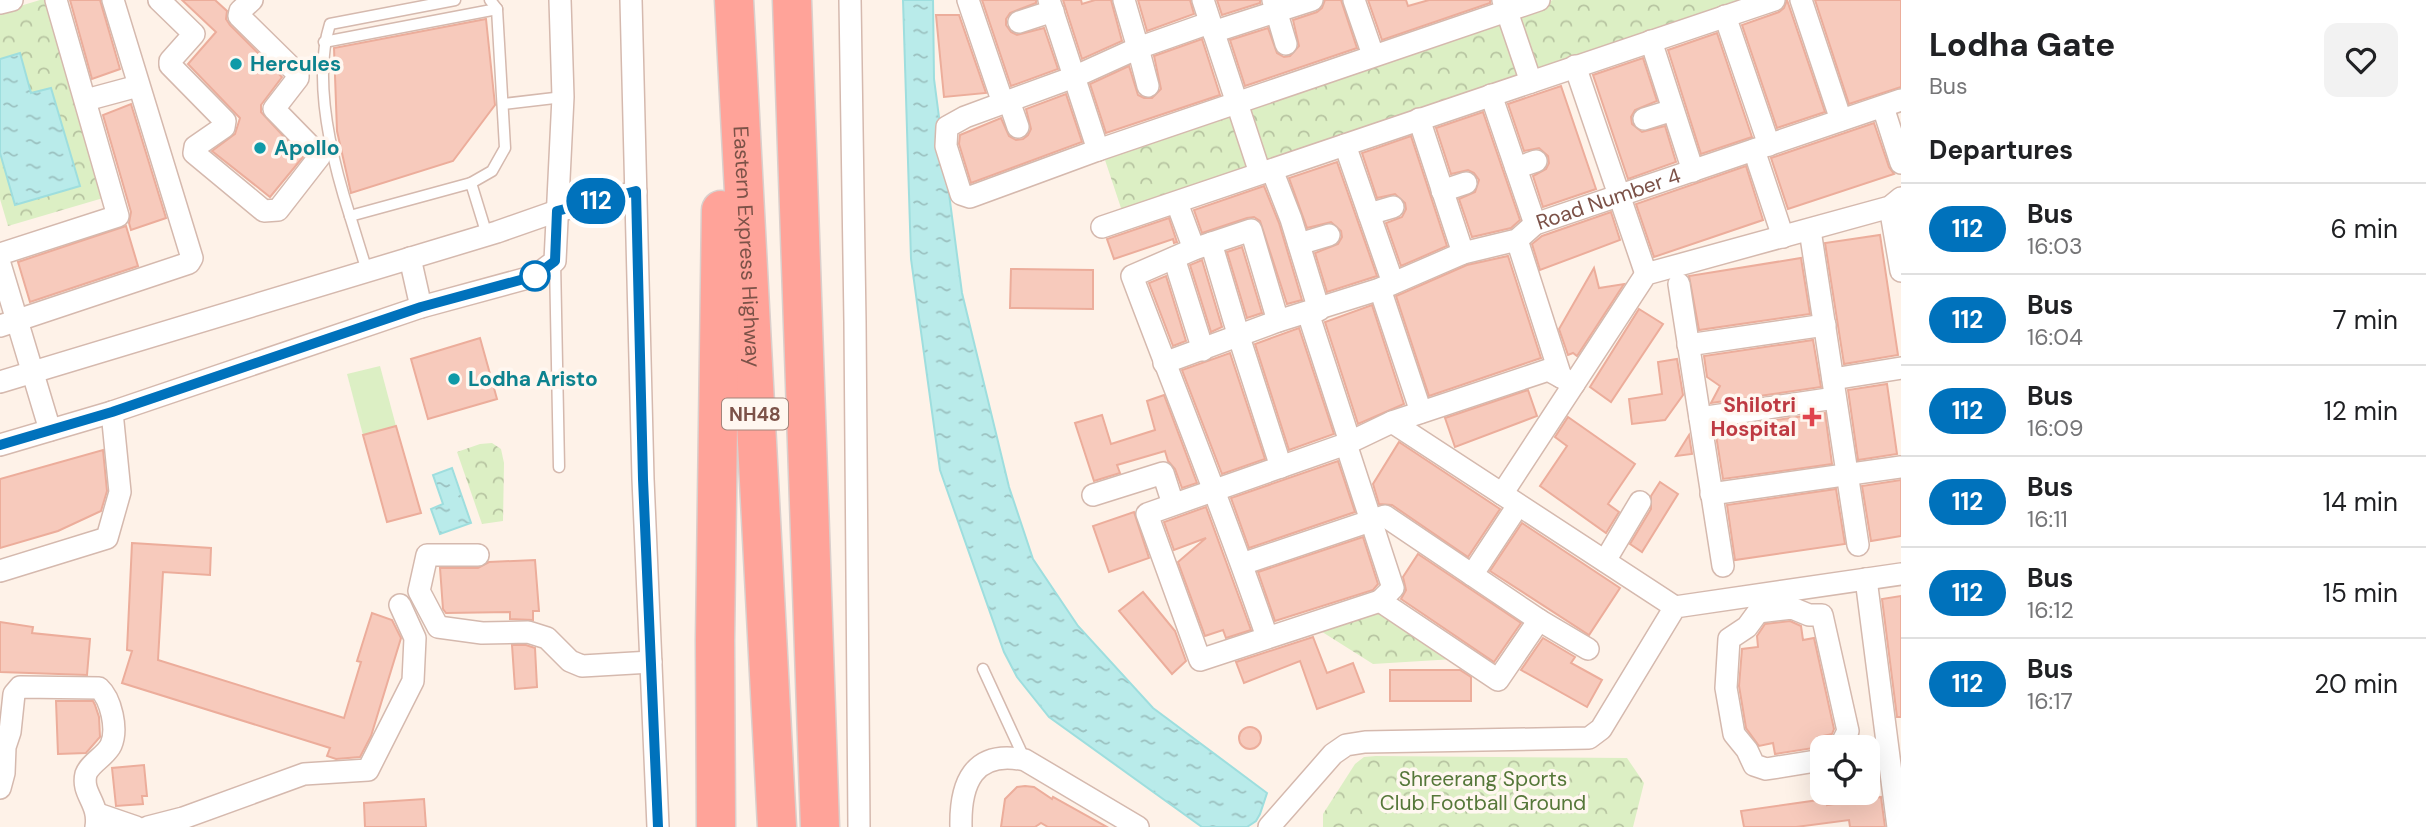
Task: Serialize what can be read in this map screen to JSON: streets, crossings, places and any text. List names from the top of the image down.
{
  "streets": {
    "highway": ["Eastern Express Highway", "NH48"],
    "street": ["Road Number 4"]
  },
  "parks": ["Shreerang Sports Club Football Ground"],
  "places": {
    "other": ["Hercules", "Apollo", "Lodha Aristo"],
    "health": ["Shilotri Hospital"]
  },
  "lines": ["bus line 112"],
  "page": {
    "on_map": "112",
    "heading": [
      ["Lodha Gate", "Bus"],
      "Departures"
    ],
    "list": [
      {
        "mark": "112",
        "name": "Bus",
        "note": "16:03",
        "value": "6 min"
      },
      {
        "mark": "112",
        "name": "Bus",
        "note": "16:04",
        "value": "7 min"
      },
      {
        "mark": "112",
        "name": "Bus",
        "note": "16:09",
        "value": "12 min"
      },
      {
        "mark": "112",
        "name": "Bus",
        "note": "16:11",
        "value": "14 min"
      },
      {
        "mark": "112",
        "name": "Bus",
        "note": "16:12",
        "value": "15 min"
      },
      {
        "mark": "112",
        "name": "Bus",
        "note": "16:17",
        "value": "20 min"
      }
    ]
  }
}
